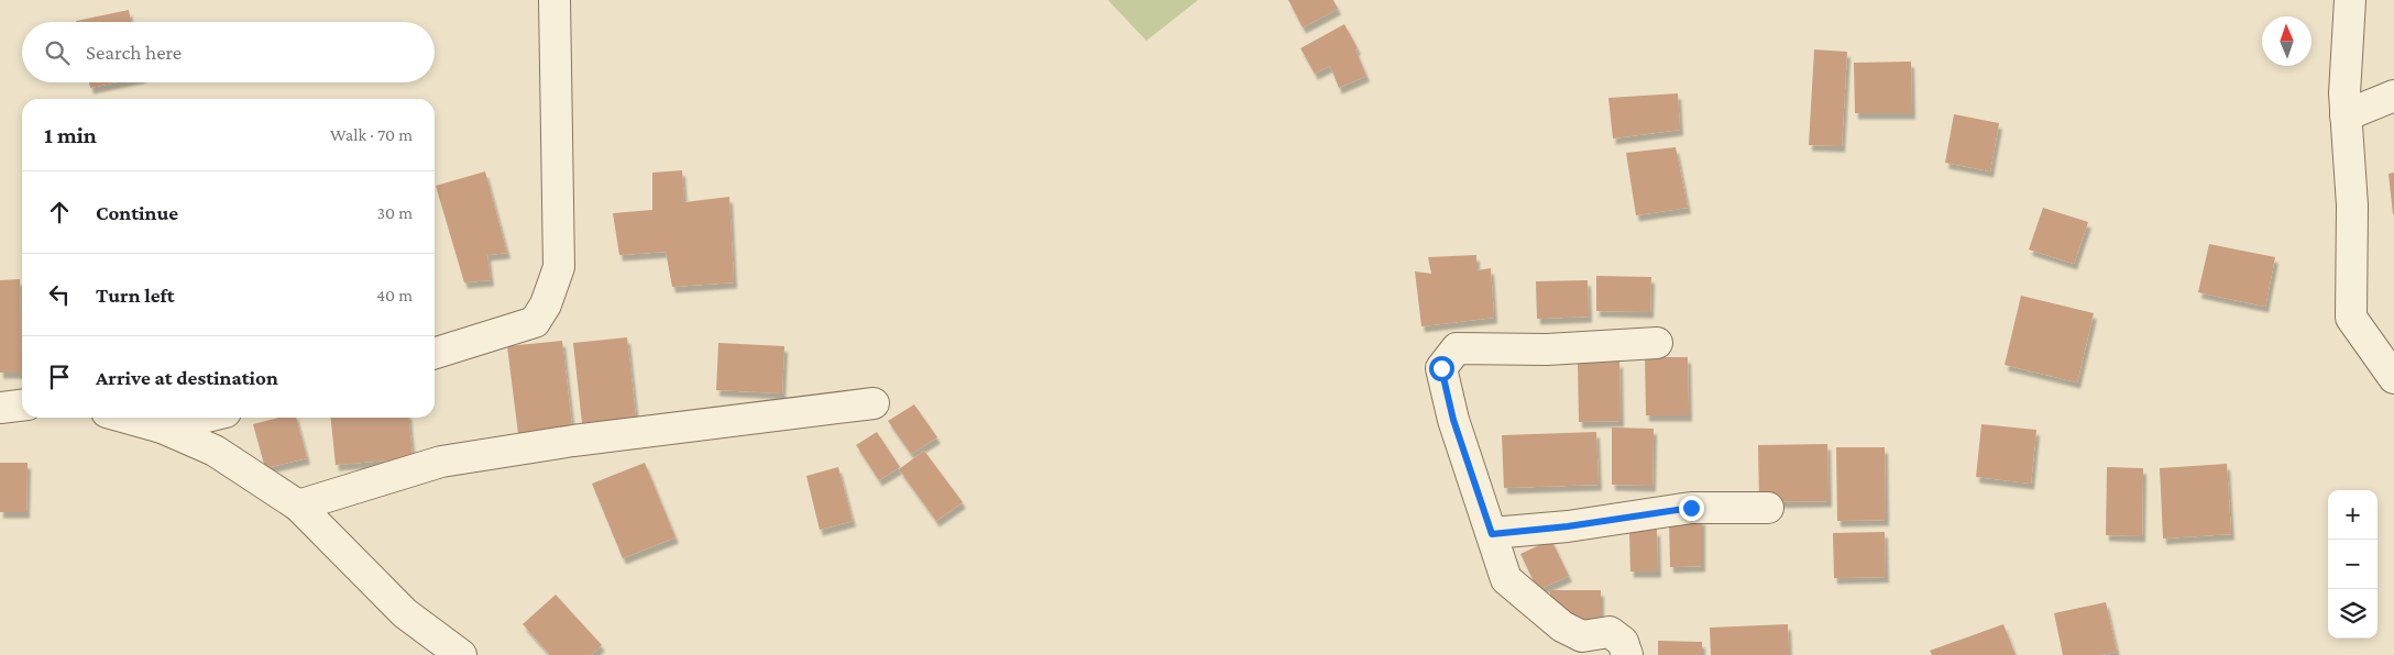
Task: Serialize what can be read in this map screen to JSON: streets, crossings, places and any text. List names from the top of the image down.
{
  "north": "top",
  "page": {
    "search": "Search here",
    "heading": ["1 min", "Walk · 70 m"],
    "list": [
      ["Continue", "30 m"],
      ["Turn left", "40 m"],
      "Arrive at destination"
    ],
    "map_buttons": ["+", "−"]
  }
}
